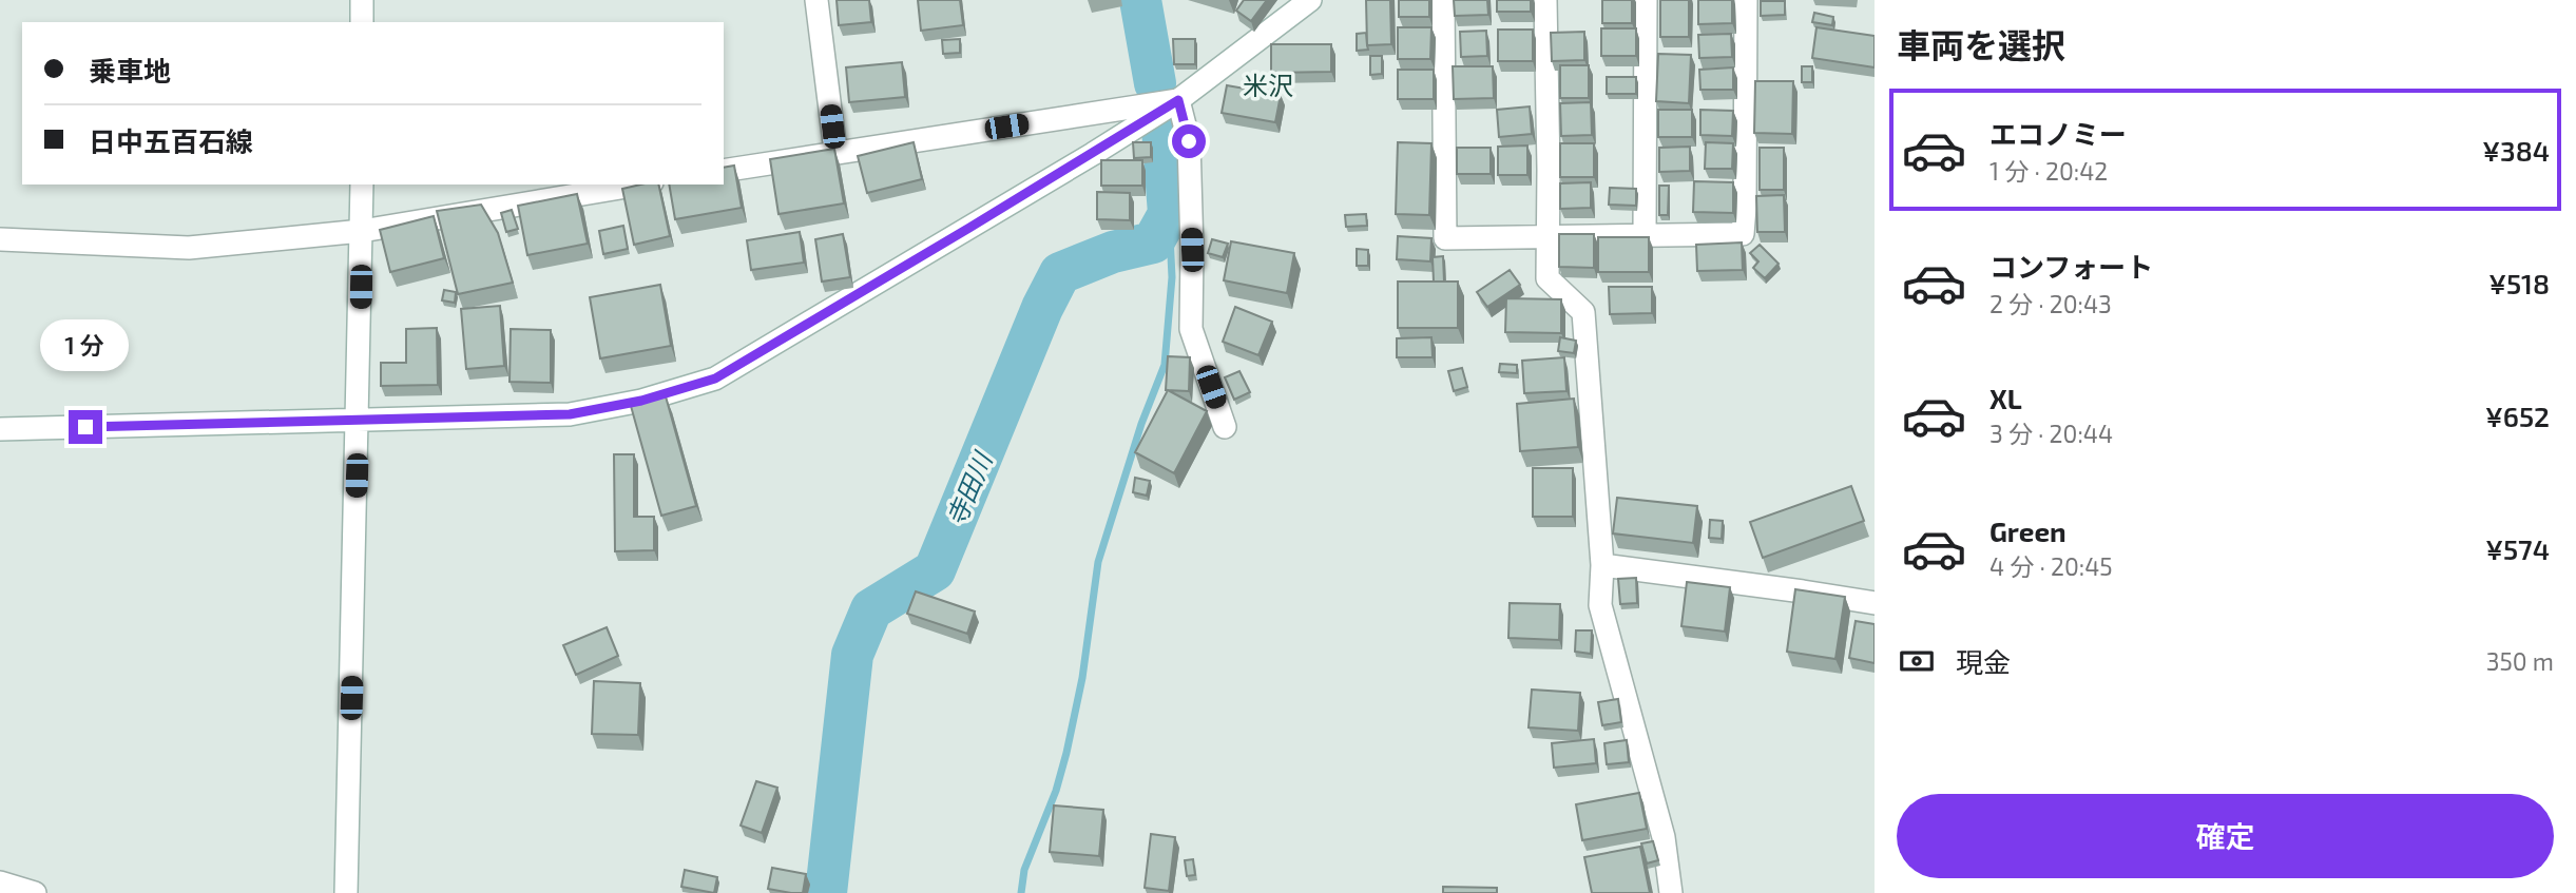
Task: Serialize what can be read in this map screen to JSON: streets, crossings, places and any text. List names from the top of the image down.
{
  "districts": ["米沢"],
  "water": ["寺田川"],
  "page": {
    "heading": "車両を選択",
    "banner": ["乗車地", "日中五百石線"],
    "list": [
      {
        "name": "エコノミー",
        "note": "1 分 · 20:42",
        "value": "¥384"
      },
      {
        "name": "コンフォート",
        "note": "2 分 · 20:43",
        "value": "¥518"
      },
      {
        "name": "XL",
        "note": "3 分 · 20:44",
        "value": "¥652"
      },
      {
        "name": "Green",
        "note": "4 分 · 20:45",
        "value": "¥574"
      }
    ],
    "bubble": "1 分",
    "pay": ["現金", "350 m"],
    "buttons": "確定"
  }
}
